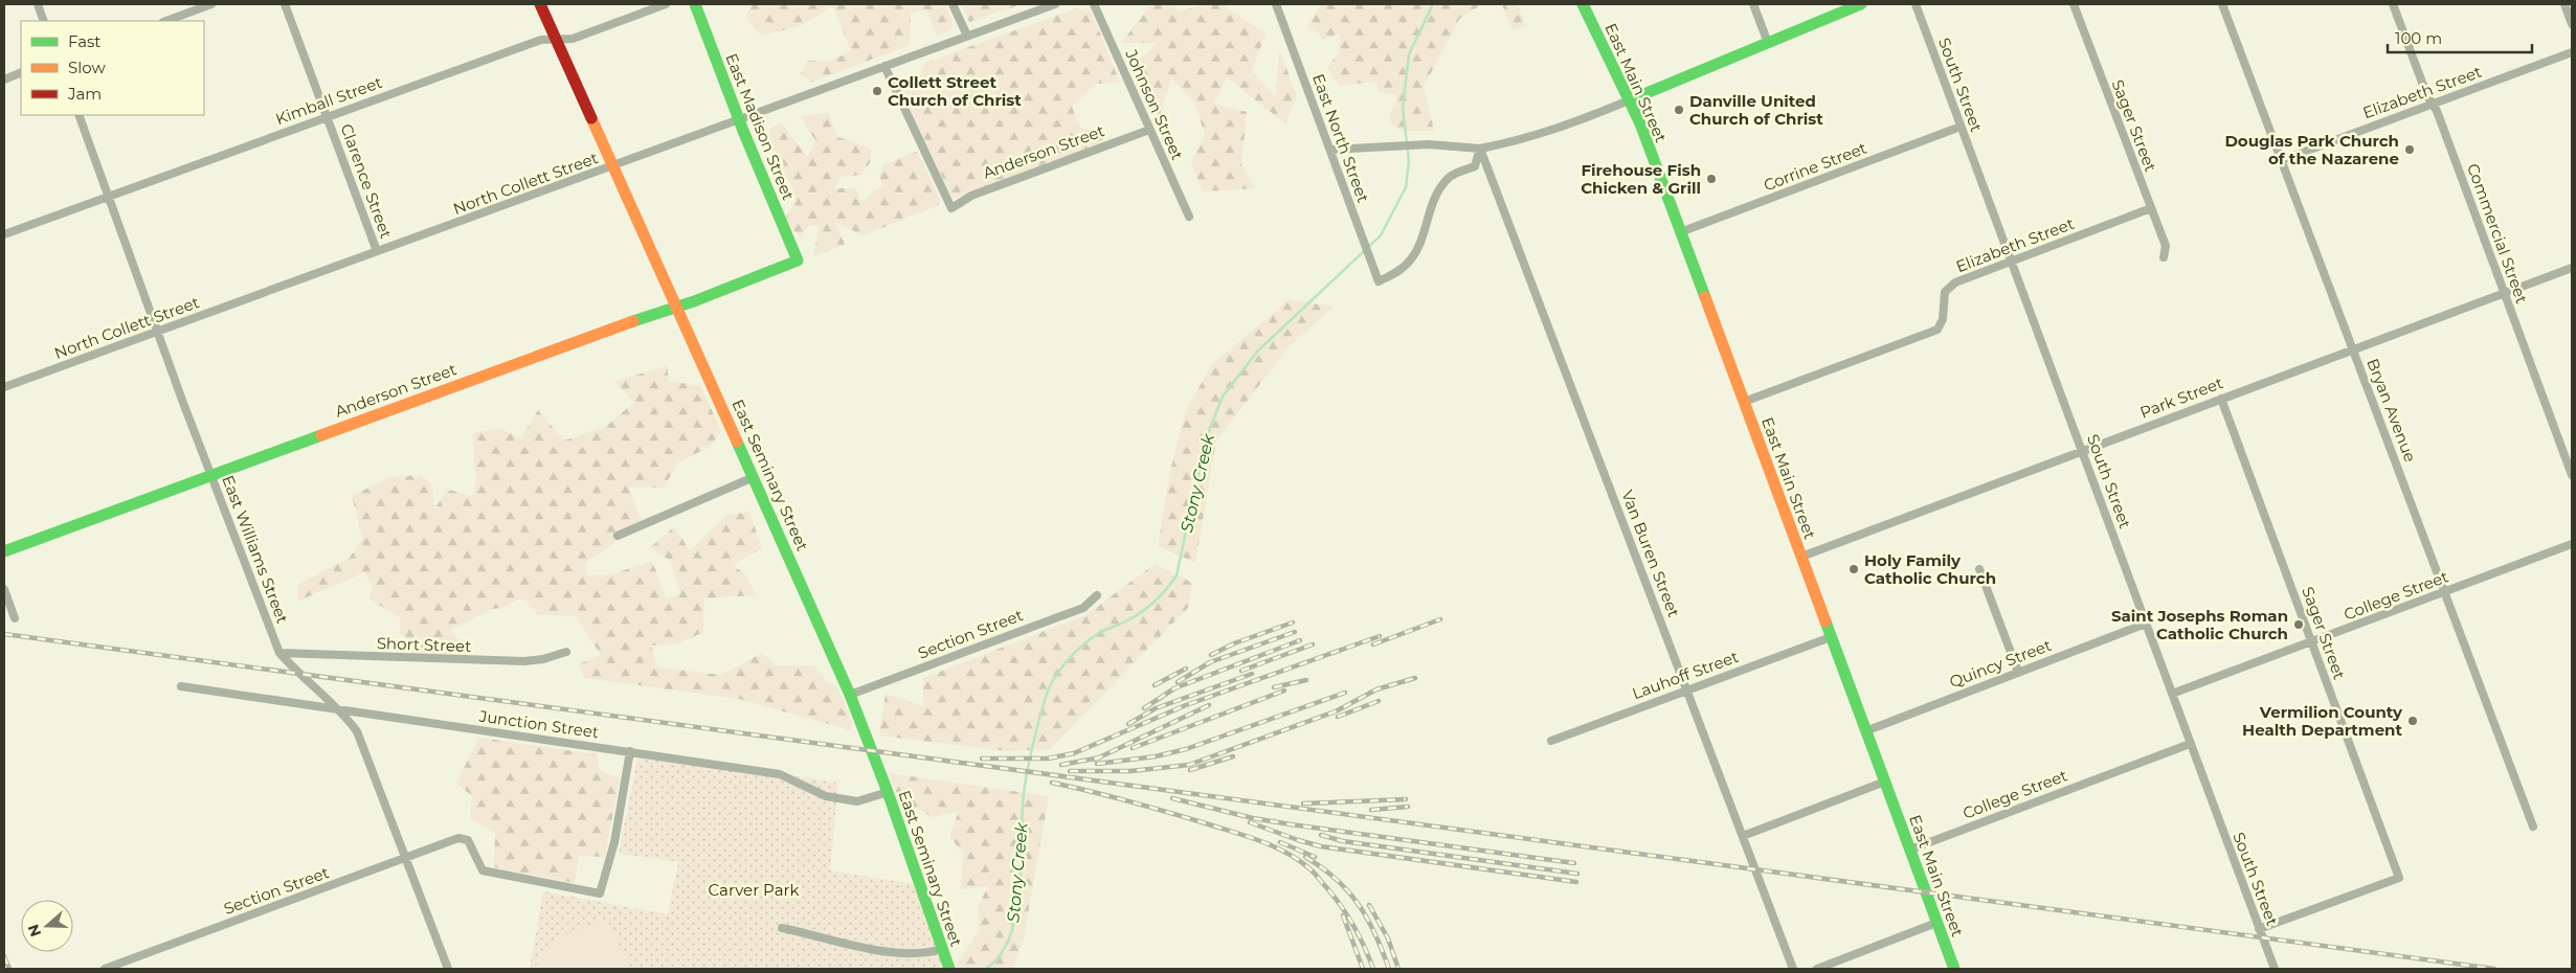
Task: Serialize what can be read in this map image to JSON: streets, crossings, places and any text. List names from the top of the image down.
{
  "streets": {
    "street": [
      "East Main Street",
      "South Street",
      "Elizabeth Street",
      "Kimball Street",
      "Johnson Street",
      "Sager Street",
      "East Madison Street",
      "East North Street",
      "Anderson Street",
      "Corrine Street",
      "Clarence Street",
      "North Collett Street",
      "Commercial Street",
      "Park Street",
      "Bryan Avenue",
      "East Seminary Street",
      "East Williams Street",
      "Van Buren Street",
      "College Street",
      "Section Street",
      "Short Street",
      "Quincy Street",
      "Lauhoff Street",
      "Junction Street"
    ]
  },
  "crossings": [
    ["East Main Street", "Elizabeth Street"],
    ["East Main Street", "Corrine Street"],
    ["East Main Street", "Park Street"],
    ["East Main Street", "College Street"],
    ["East Main Street", "Quincy Street"],
    ["East Main Street", "Lauhoff Street"],
    ["South Street", "Elizabeth Street"],
    ["South Street", "Sager Street"],
    ["South Street", "Corrine Street"],
    ["South Street", "Park Street"],
    ["South Street", "College Street"],
    ["South Street", "Quincy Street"],
    ["Elizabeth Street", "Sager Street"],
    ["Elizabeth Street", "Commercial Street"],
    ["Elizabeth Street", "Bryan Avenue"],
    ["Kimball Street", "Clarence Street"],
    ["Kimball Street", "East Seminary Street"],
    ["Kimball Street", "East Williams Street"],
    ["Johnson Street", "Anderson Street"],
    ["Sager Street", "Park Street"],
    ["Sager Street", "College Street"],
    ["East Madison Street", "Anderson Street"],
    ["East Madison Street", "North Collett Street"],
    ["East North Street", "Van Buren Street"],
    ["Anderson Street", "North Collett Street"],
    ["Anderson Street", "East Seminary Street"],
    ["Anderson Street", "East Williams Street"],
    ["Clarence Street", "North Collett Street"],
    ["North Collett Street", "East Seminary Street"],
    ["North Collett Street", "East Williams Street"],
    ["Commercial Street", "Park Street"],
    ["Park Street", "Bryan Avenue"],
    ["Bryan Avenue", "College Street"],
    ["East Seminary Street", "Section Street"],
    ["East Seminary Street", "Junction Street"],
    ["East Williams Street", "Section Street"],
    ["East Williams Street", "Short Street"],
    ["East Williams Street", "Junction Street"],
    ["Van Buren Street", "Lauhoff Street"],
    ["Section Street", "Junction Street"]
  ],
  "water": ["Stony Creek"],
  "parks": ["Carver Park"],
  "places": [
    "Collett Street Church of Christ",
    "Danville United Church of Christ",
    "Douglas Park Church of the Nazarene",
    "Firehouse Fish Chicken & Grill",
    "Holy Family Catholic Church",
    "Saint Josephs Roman Catholic Church",
    "Vermilion County Health Department"
  ],
  "legend": ["Fast", "Slow", "Jam"],
  "scale_bar": "100 m",
  "north": "left"
}
